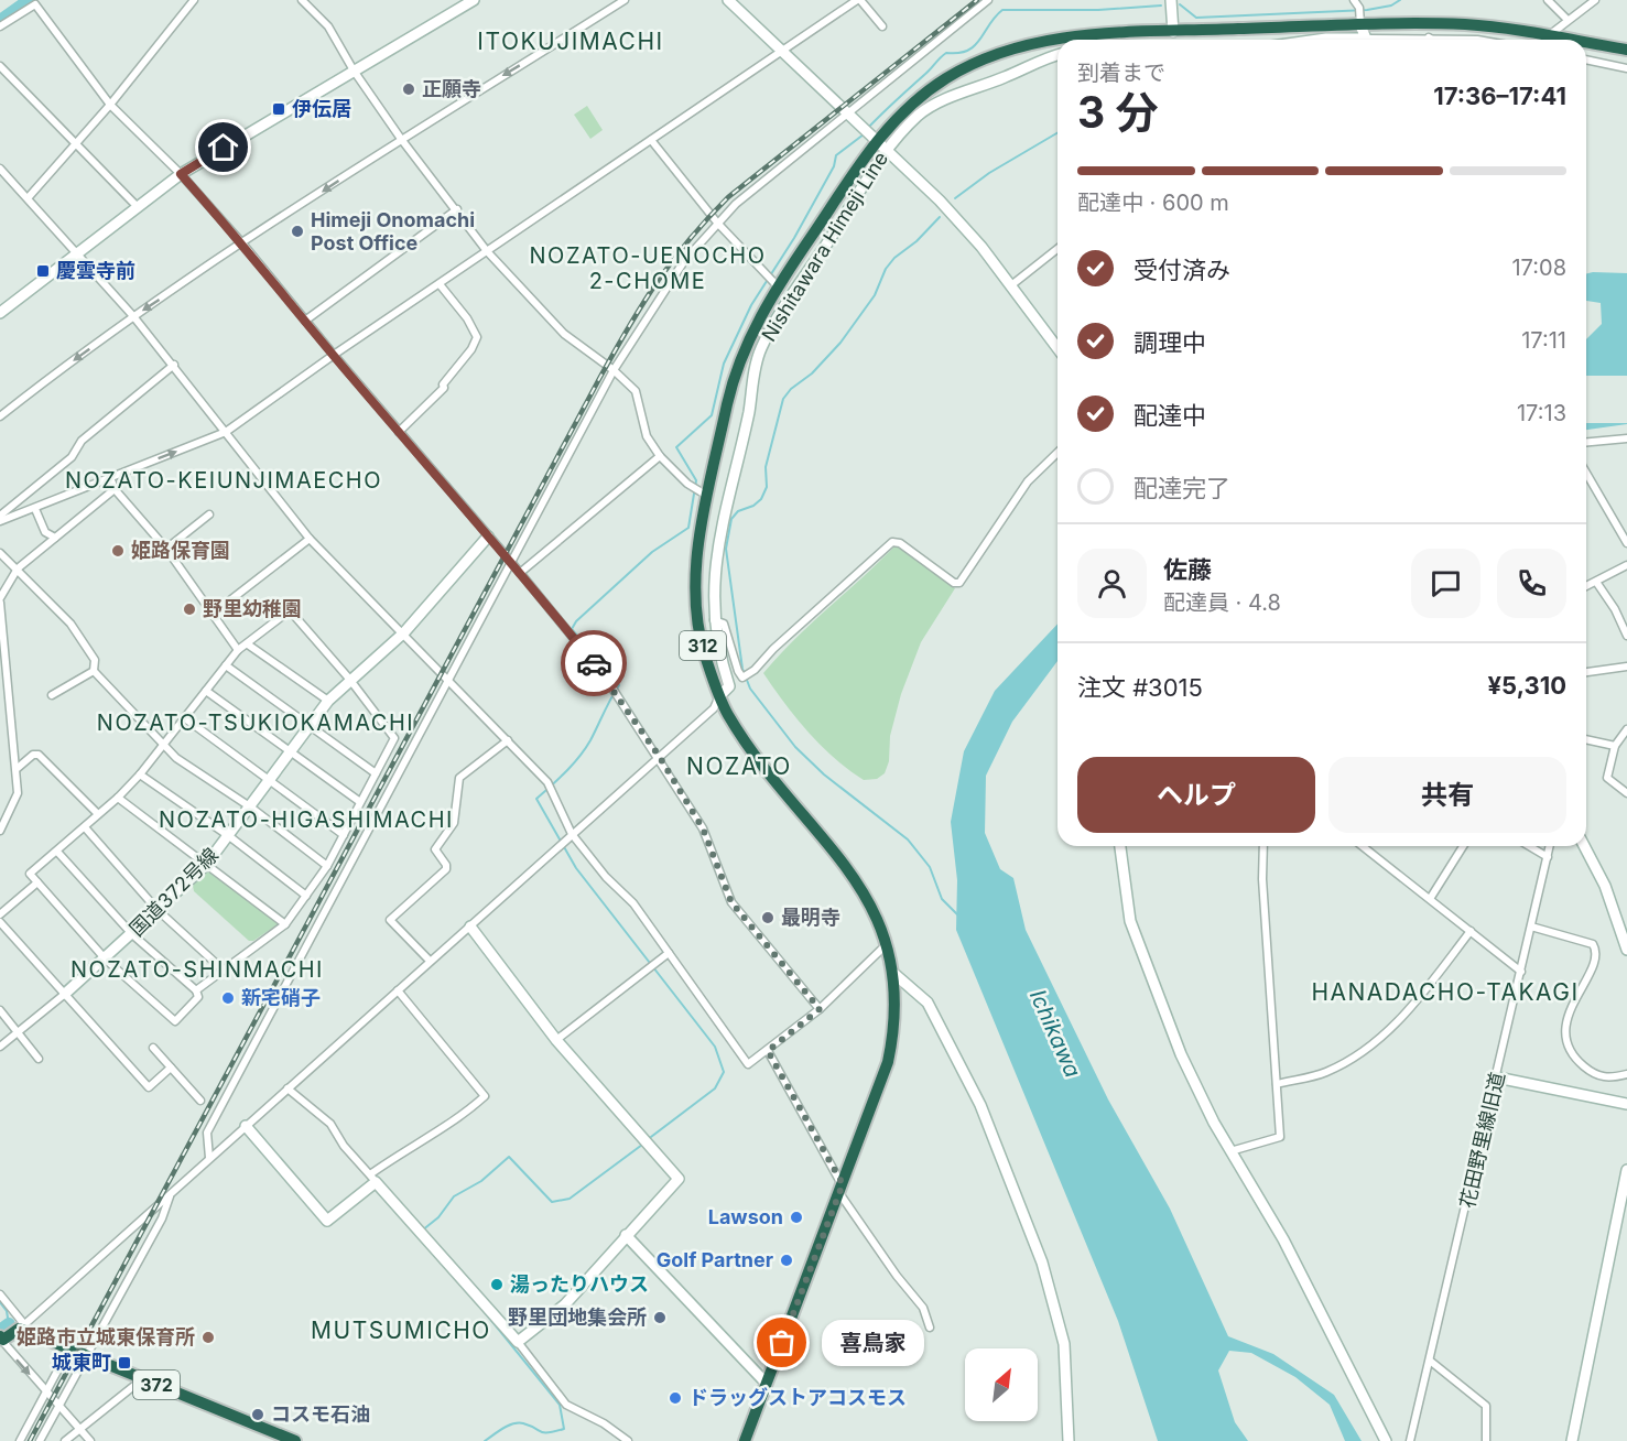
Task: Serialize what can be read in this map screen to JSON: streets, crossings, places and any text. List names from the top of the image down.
{
  "streets": {
    "highway": ["312", "372"],
    "street": ["Nishitawara Himeji Line", "国道372号線", "花田野里線旧道"]
  },
  "crossings": [
    ["Nishitawara Himeji Line", "312"]
  ],
  "districts": [
    "ITOKUJIMACHI",
    "NOZATO-UENOCHO 2-CHOME",
    "NOZATO-KEIUNJIMAECHO",
    "NOZATO-TSUKIOKAMACHI",
    "NOZATO",
    "NOZATO-HIGASHIMACHI",
    "NOZATO-SHINMACHI",
    "HANADACHO-TAKAGI",
    "MUTSUMICHO"
  ],
  "water": ["Ichikawa"],
  "places": {
    "other": [
      "正願寺",
      "Himeji Onomachi Post Office",
      "姫路保育園",
      "野里幼稚園",
      "最明寺",
      "新宅硝子",
      "Lawson",
      "Golf Partner",
      "湯ったりハウス",
      "野里団地集会所",
      "姫路市立城東保育所",
      "喜鳥家",
      "ドラッグストアコスモス",
      "コスモ石油"
    ],
    "transit": ["伊伝居", "慶雲寺前", "城東町"]
  },
  "north": "top right",
  "page": {
    "heading": ["3 分", "到着まで", "17:36–17:41"],
    "panel": [
      "佐藤",
      "配達員 · 4.8",
      "注文 #3015",
      "¥5,310"
    ],
    "bar": "配達中 · 600 m",
    "list": [
      ["受付済み", "17:08"],
      ["調理中", "17:11"],
      ["配達中", "17:13"],
      "配達完了"
    ],
    "buttons": ["ヘルプ", "共有"],
    "bubble": "喜鳥家"
  }
}
